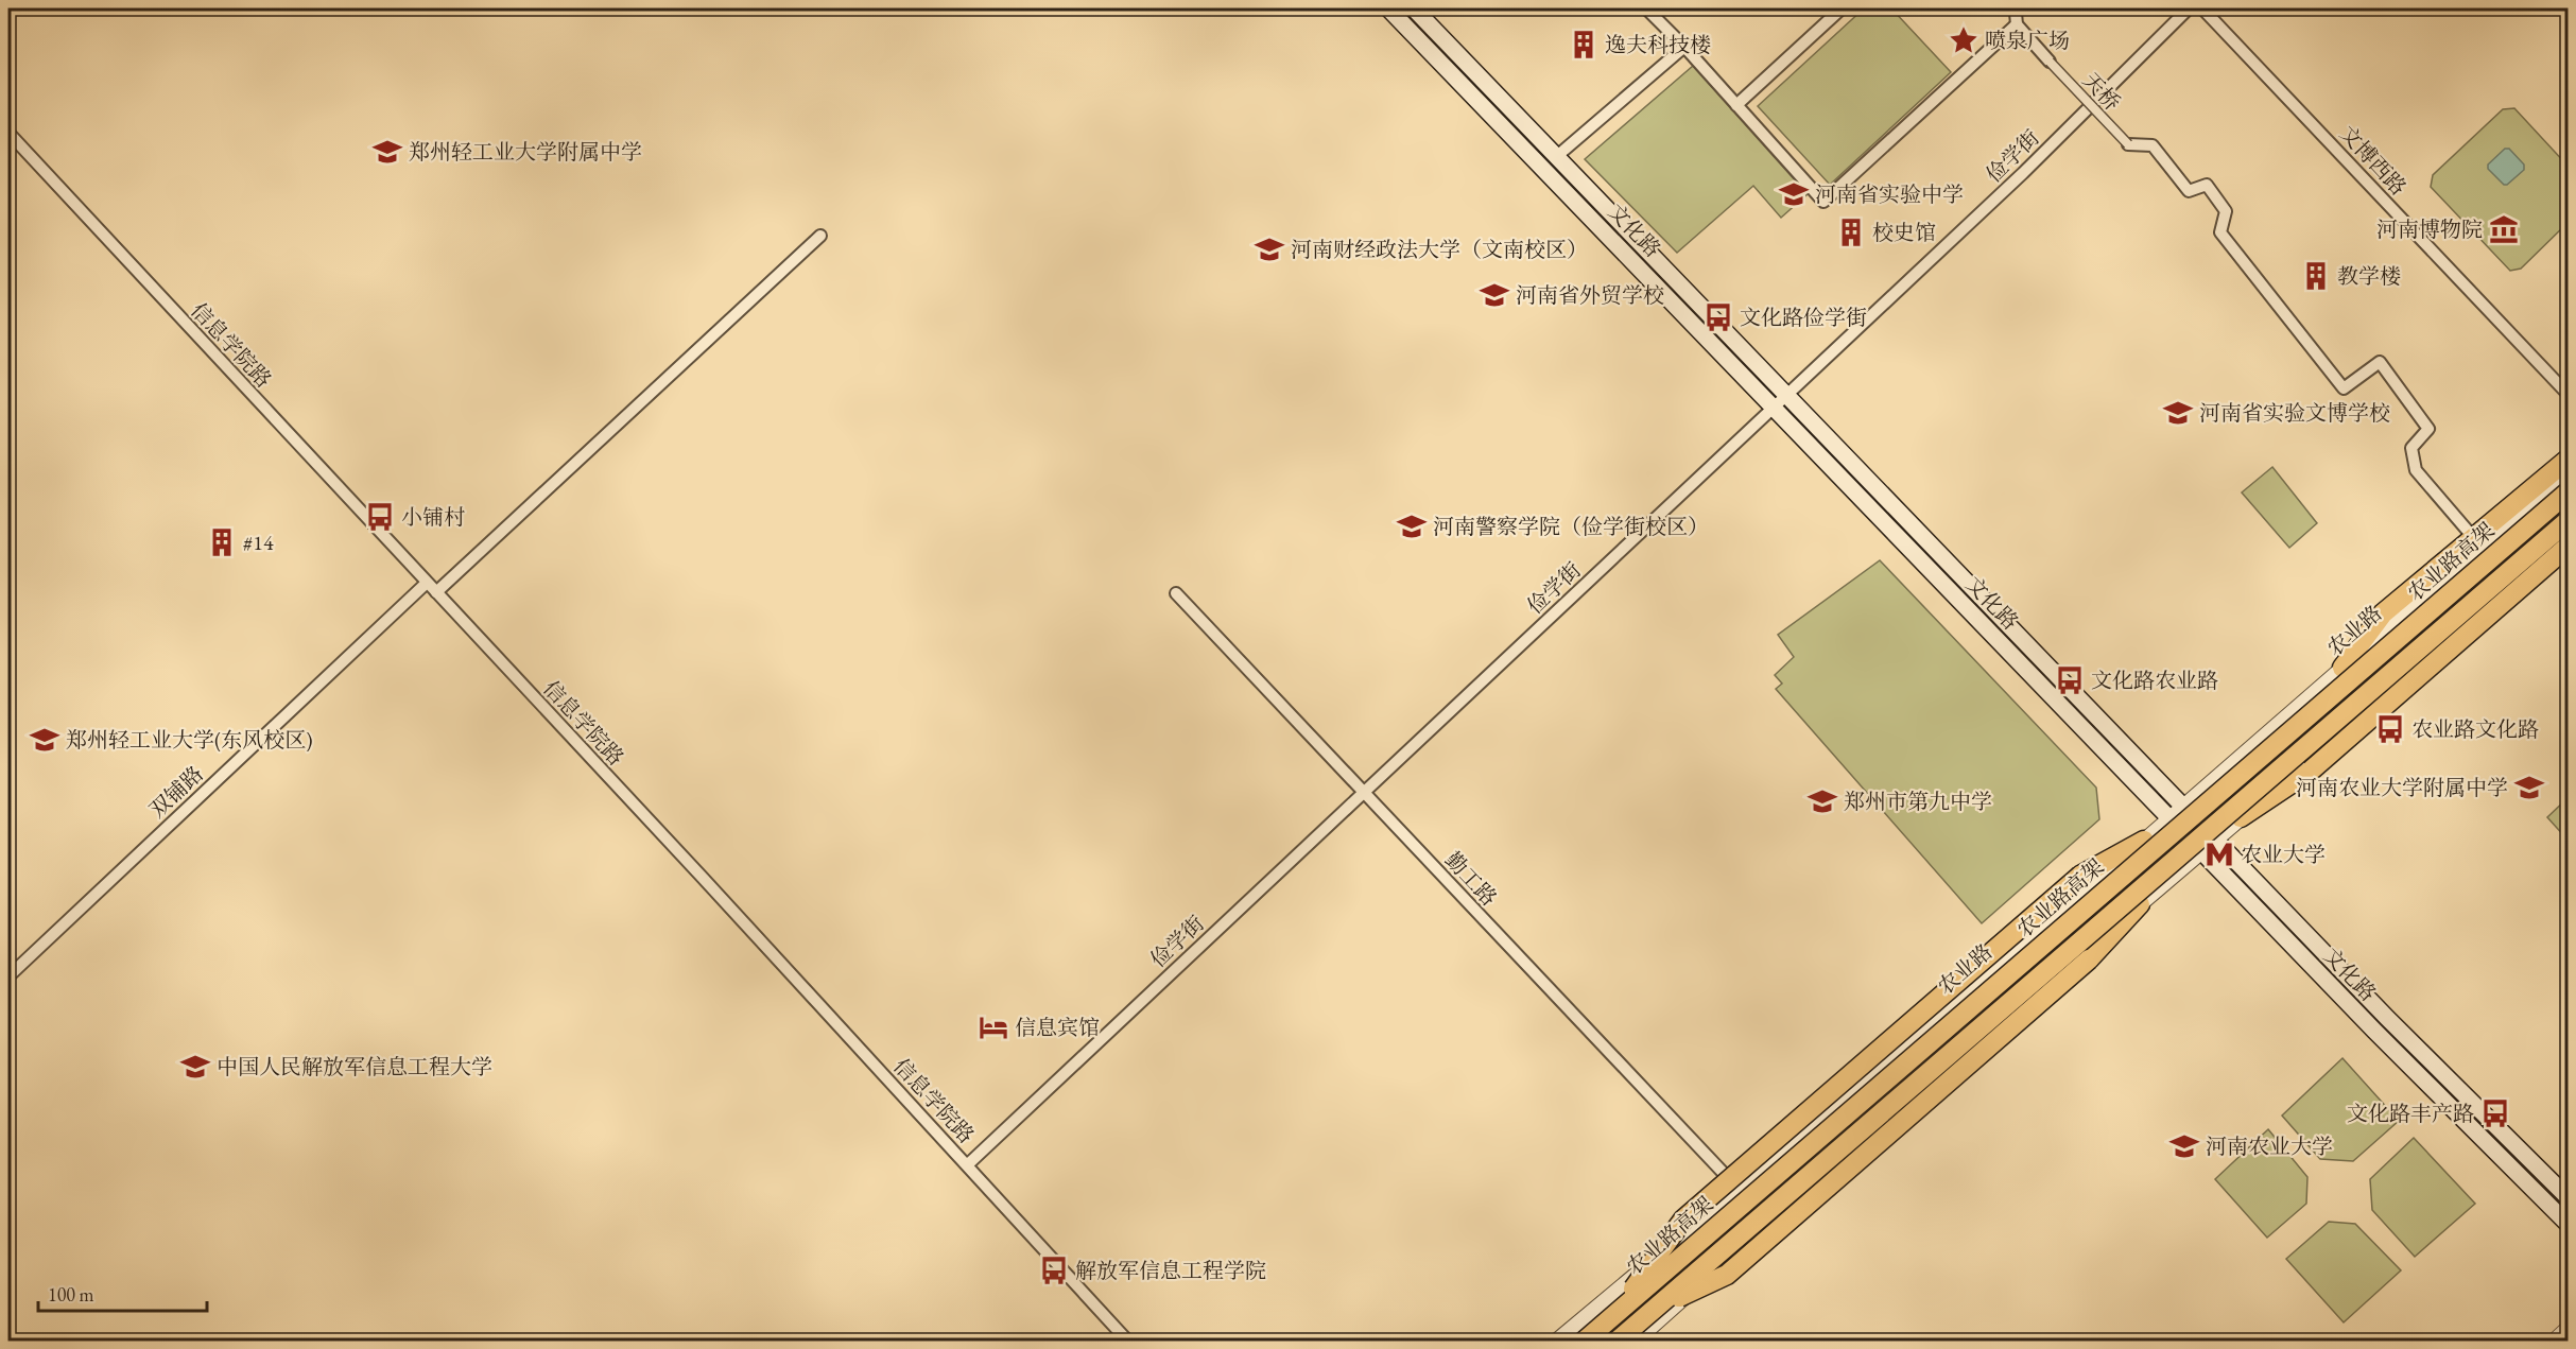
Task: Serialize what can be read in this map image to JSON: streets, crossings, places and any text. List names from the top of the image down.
{
  "streets": {
    "highway": ["农业路高架"],
    "main road": ["文化路"],
    "street": [
      "天桥",
      "俭学街",
      "文博西路",
      "信息学院路",
      "农业路",
      "双铺路",
      "勤工路"
    ]
  },
  "crossings": [
    ["俭学街", "文化路"],
    ["俭学街", "信息学院路"],
    ["俭学街", "勤工路"],
    ["文化路", "农业路"],
    ["信息学院路", "双铺路"],
    ["农业路", "勤工路"]
  ],
  "places": {
    "place": ["喷泉广场"],
    "building": [
      "逸夫科技楼",
      "校史馆",
      "教学楼",
      "#14"
    ],
    "school or university": [
      "郑州轻工业大学附属中学",
      "河南省实验中学",
      "河南财经政法大学（文南校区）",
      "河南省外贸学校",
      "河南省实验文博学校",
      "河南警察学院（俭学街校区）",
      "郑州轻工业大学(东风校区)",
      "河南农业大学附属中学",
      "郑州市第九中学",
      "中国人民解放军信息工程大学",
      "河南农业大学"
    ],
    "museum": ["河南博物院"],
    "bus stop": [
      "文化路俭学街",
      "小铺村",
      "文化路农业路",
      "农业路文化路",
      "文化路丰产路",
      "解放军信息工程学院"
    ],
    "metro station": ["农业大学"],
    "hotel": ["信息宾馆"]
  },
  "scale_bar": "100 m"
}
